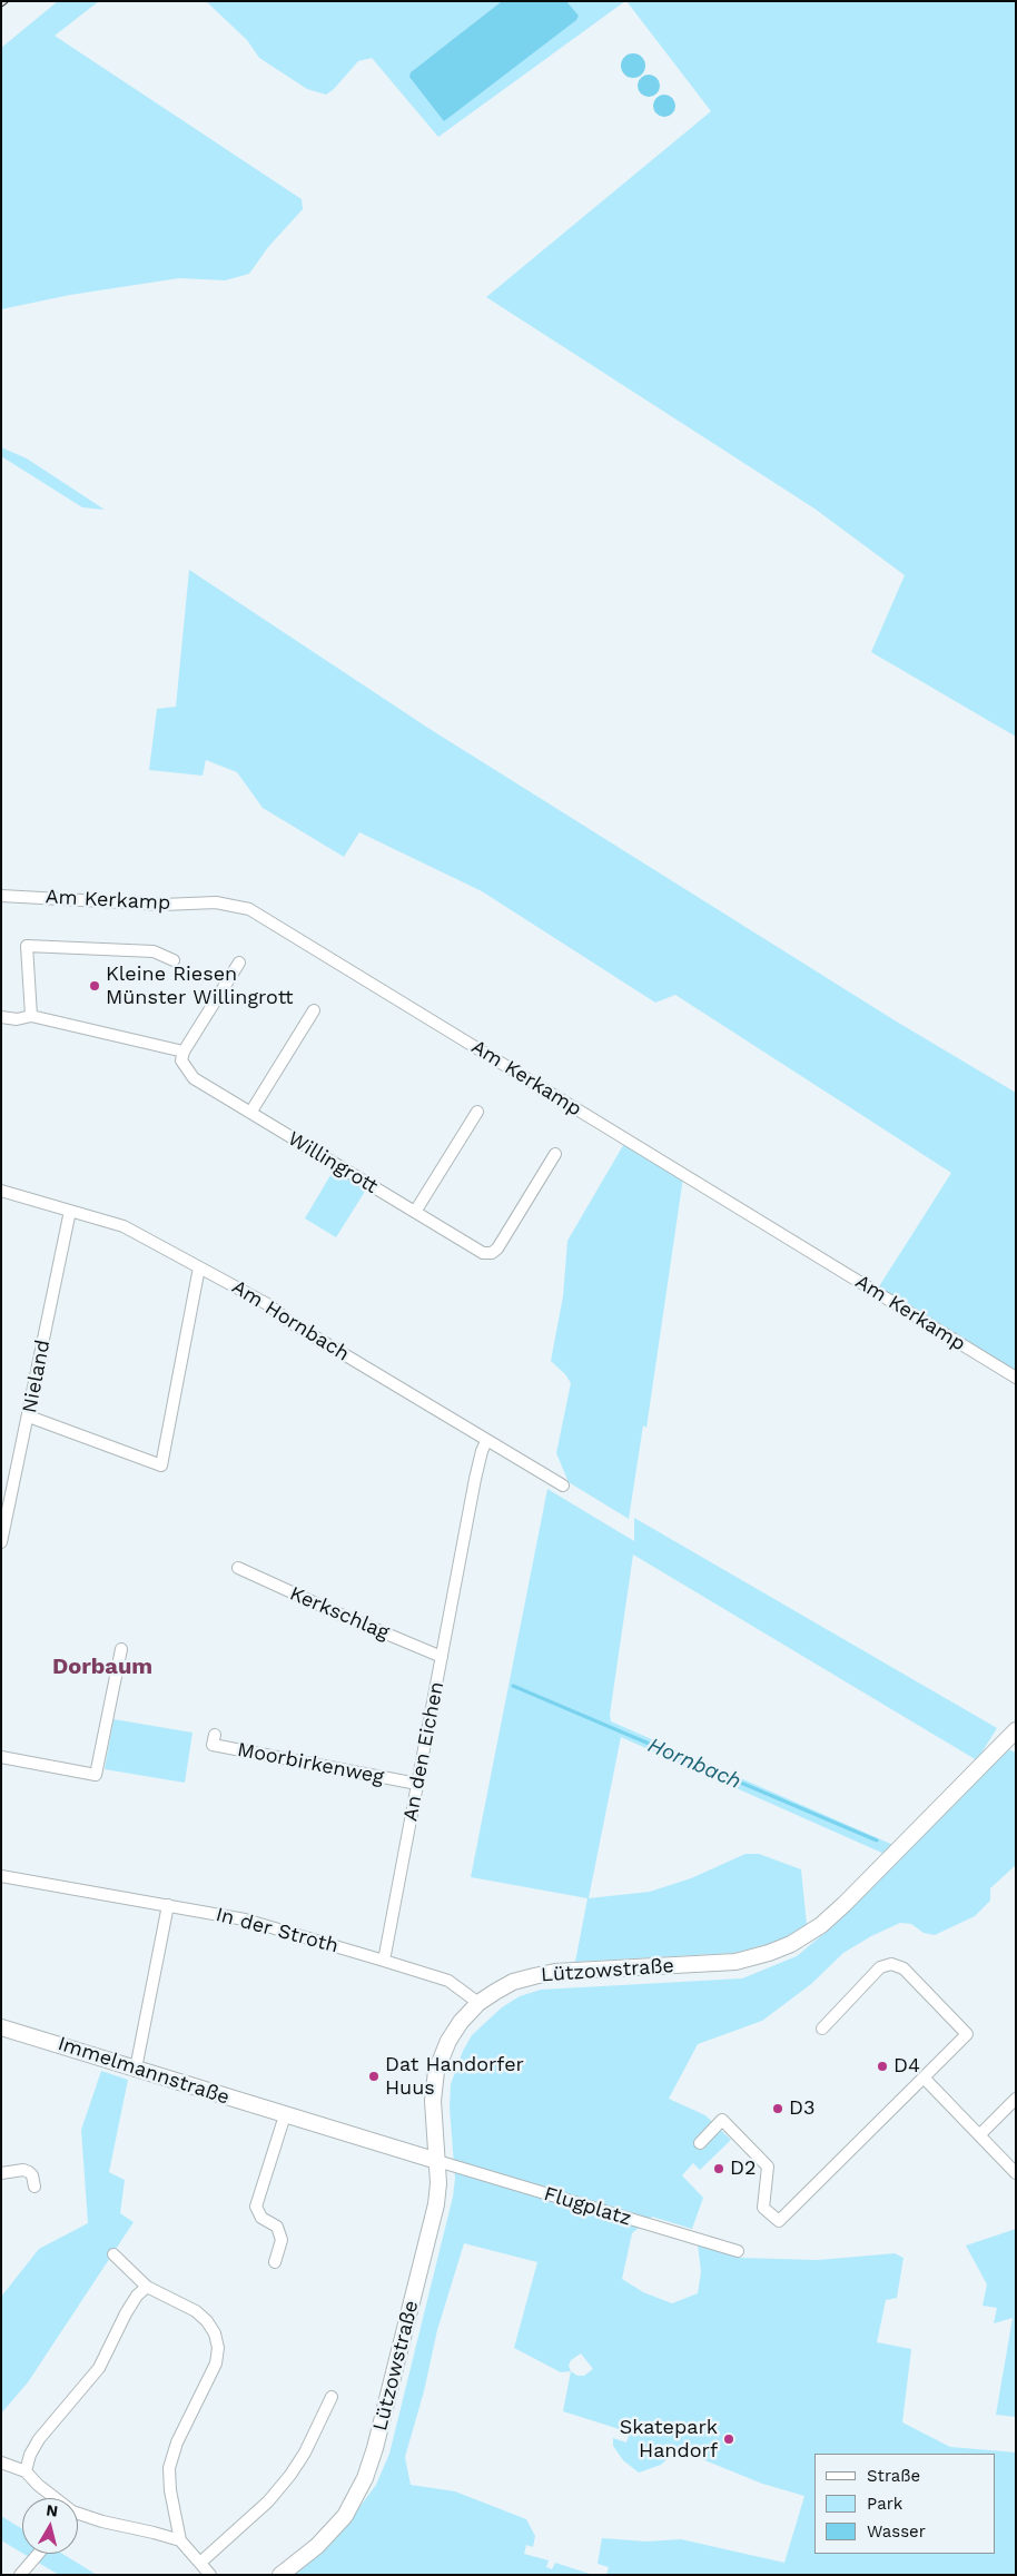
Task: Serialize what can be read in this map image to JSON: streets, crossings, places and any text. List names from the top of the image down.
{
  "streets": {
    "street": [
      "Am Kerkamp",
      "Willingrott",
      "Am Hornbach",
      "Nieland",
      "Kerkschlag",
      "An den Eichen",
      "Moorbirkenweg",
      "In der Stroth",
      "Lützowstraße",
      "Immelmannstraße",
      "Flugplatz"
    ]
  },
  "crossings": [
    ["Am Hornbach", "Nieland"],
    ["Am Hornbach", "An den Eichen"],
    ["Kerkschlag", "An den Eichen"],
    ["An den Eichen", "Moorbirkenweg"],
    ["An den Eichen", "In der Stroth"],
    ["Lützowstraße", "Immelmannstraße"],
    ["Lützowstraße", "Flugplatz"],
    ["Immelmannstraße", "Flugplatz"]
  ],
  "districts": ["Dorbaum"],
  "water": ["Hornbach"],
  "places": [
    "Kleine Riesen Münster Willingrott",
    "D4",
    "Dat Handorfer Huus",
    "D3",
    "D2",
    "Skatepark Handorf"
  ],
  "legend": ["Straße", "Park", "Wasser"],
  "north": "top"
}
